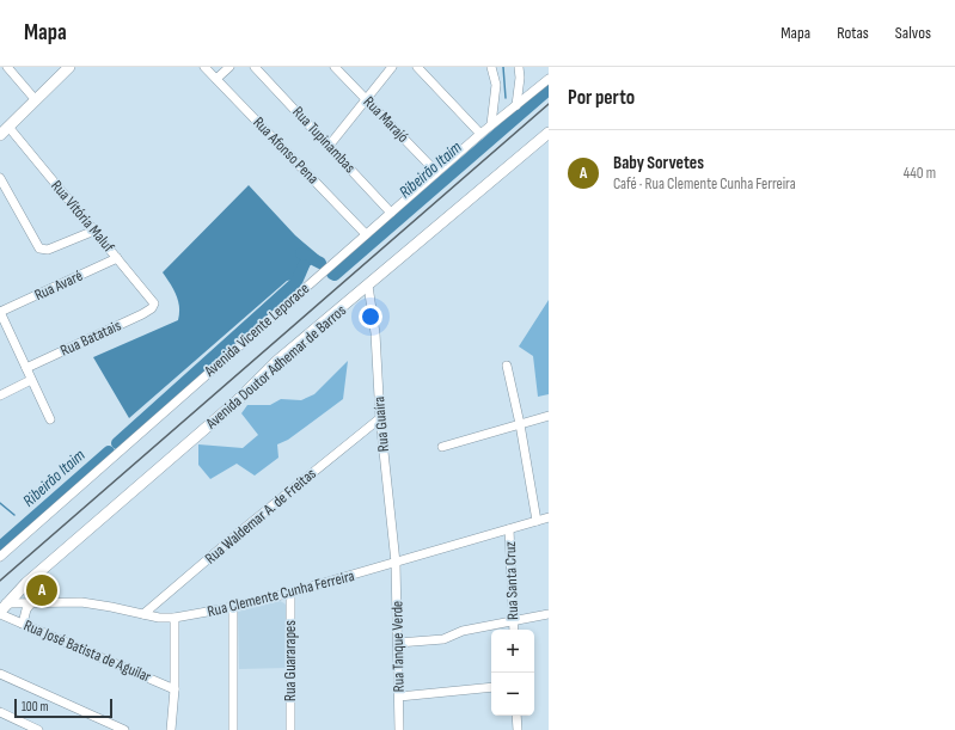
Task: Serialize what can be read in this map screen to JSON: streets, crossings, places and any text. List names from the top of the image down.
{
  "streets": {
    "main road": ["Avenida Doutor Adhemar de Barros"],
    "street": [
      "Rua Marajó",
      "Rua Tupinambas",
      "Rua Afonso Pena",
      "Rua Vitória Maluf",
      "Rua Avaré",
      "Avenida Vicente Leporace",
      "Rua Batatais",
      "Rua Guaíra",
      "Rua Waldemar A. de Freitas",
      "Rua Santa Cruz",
      "Rua Clemente Cunha Ferreira",
      "Rua Tanque Verde",
      "Rua José Batista de Aguilar",
      "Rua Guararapes"
    ]
  },
  "crossings": [
    ["Rua Marajó", "Avenida Vicente Leporace"],
    ["Rua Tupinambas", "Avenida Vicente Leporace"],
    ["Rua Afonso Pena", "Avenida Vicente Leporace"],
    ["Rua Vitória Maluf", "Rua Avaré"],
    ["Rua Vitória Maluf", "Rua Batatais"],
    ["Avenida Doutor Adhemar de Barros", "Rua Guaíra"],
    ["Avenida Doutor Adhemar de Barros", "Rua Clemente Cunha Ferreira"],
    ["Avenida Doutor Adhemar de Barros", "Rua José Batista de Aguilar"],
    ["Rua Guaíra", "Rua Waldemar A. de Freitas"],
    ["Rua Guaíra", "Rua Clemente Cunha Ferreira"],
    ["Rua Guaíra", "Rua Tanque Verde"],
    ["Rua Waldemar A. de Freitas", "Rua Clemente Cunha Ferreira"],
    ["Rua Santa Cruz", "Rua Clemente Cunha Ferreira"],
    ["Rua Clemente Cunha Ferreira", "Rua Tanque Verde"],
    ["Rua Clemente Cunha Ferreira", "Rua José Batista de Aguilar"],
    ["Rua Clemente Cunha Ferreira", "Rua Guararapes"]
  ],
  "water": ["Ribeirão Itaim"],
  "scale_bar": "100 m",
  "page": {
    "header": "Mapa",
    "nav": ["Mapa", "Rotas", "Salvos"],
    "heading": "Por perto",
    "list": [
      {
        "mark": "A",
        "name": "Baby Sorvetes",
        "note": "Café · Rua Clemente Cunha Ferreira",
        "value": "440 m"
      }
    ],
    "pins": "A",
    "map_buttons": ["+", "−"],
    "scale": "100 m"
  }
}
